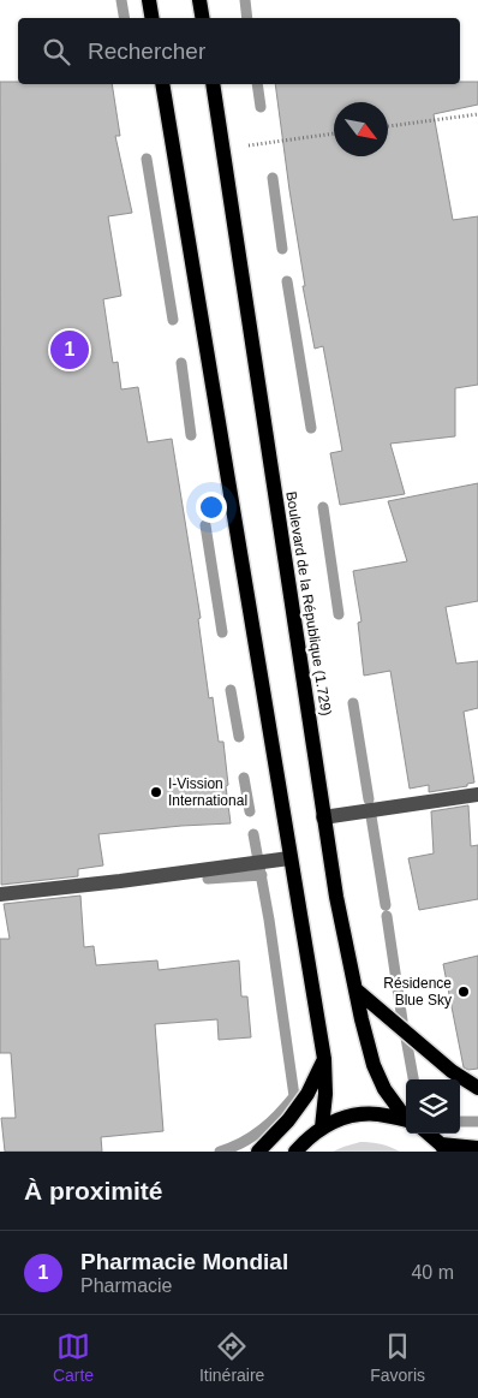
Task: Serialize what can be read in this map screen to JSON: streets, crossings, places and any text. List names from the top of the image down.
{
  "streets": {
    "main road": ["Boulevard de la République (1.729)"]
  },
  "places": ["I-Vission International", "Résidence Blue Sky"],
  "north": "bottom right",
  "page": {
    "search": "Rechercher",
    "pins": "1",
    "heading": "À proximité",
    "list": [
      {
        "mark": "1",
        "name": "Pharmacie Mondial",
        "note": "Pharmacie",
        "value": "40 m"
      }
    ],
    "nav": ["Carte", "Itinéraire", "Favoris"]
  }
}
